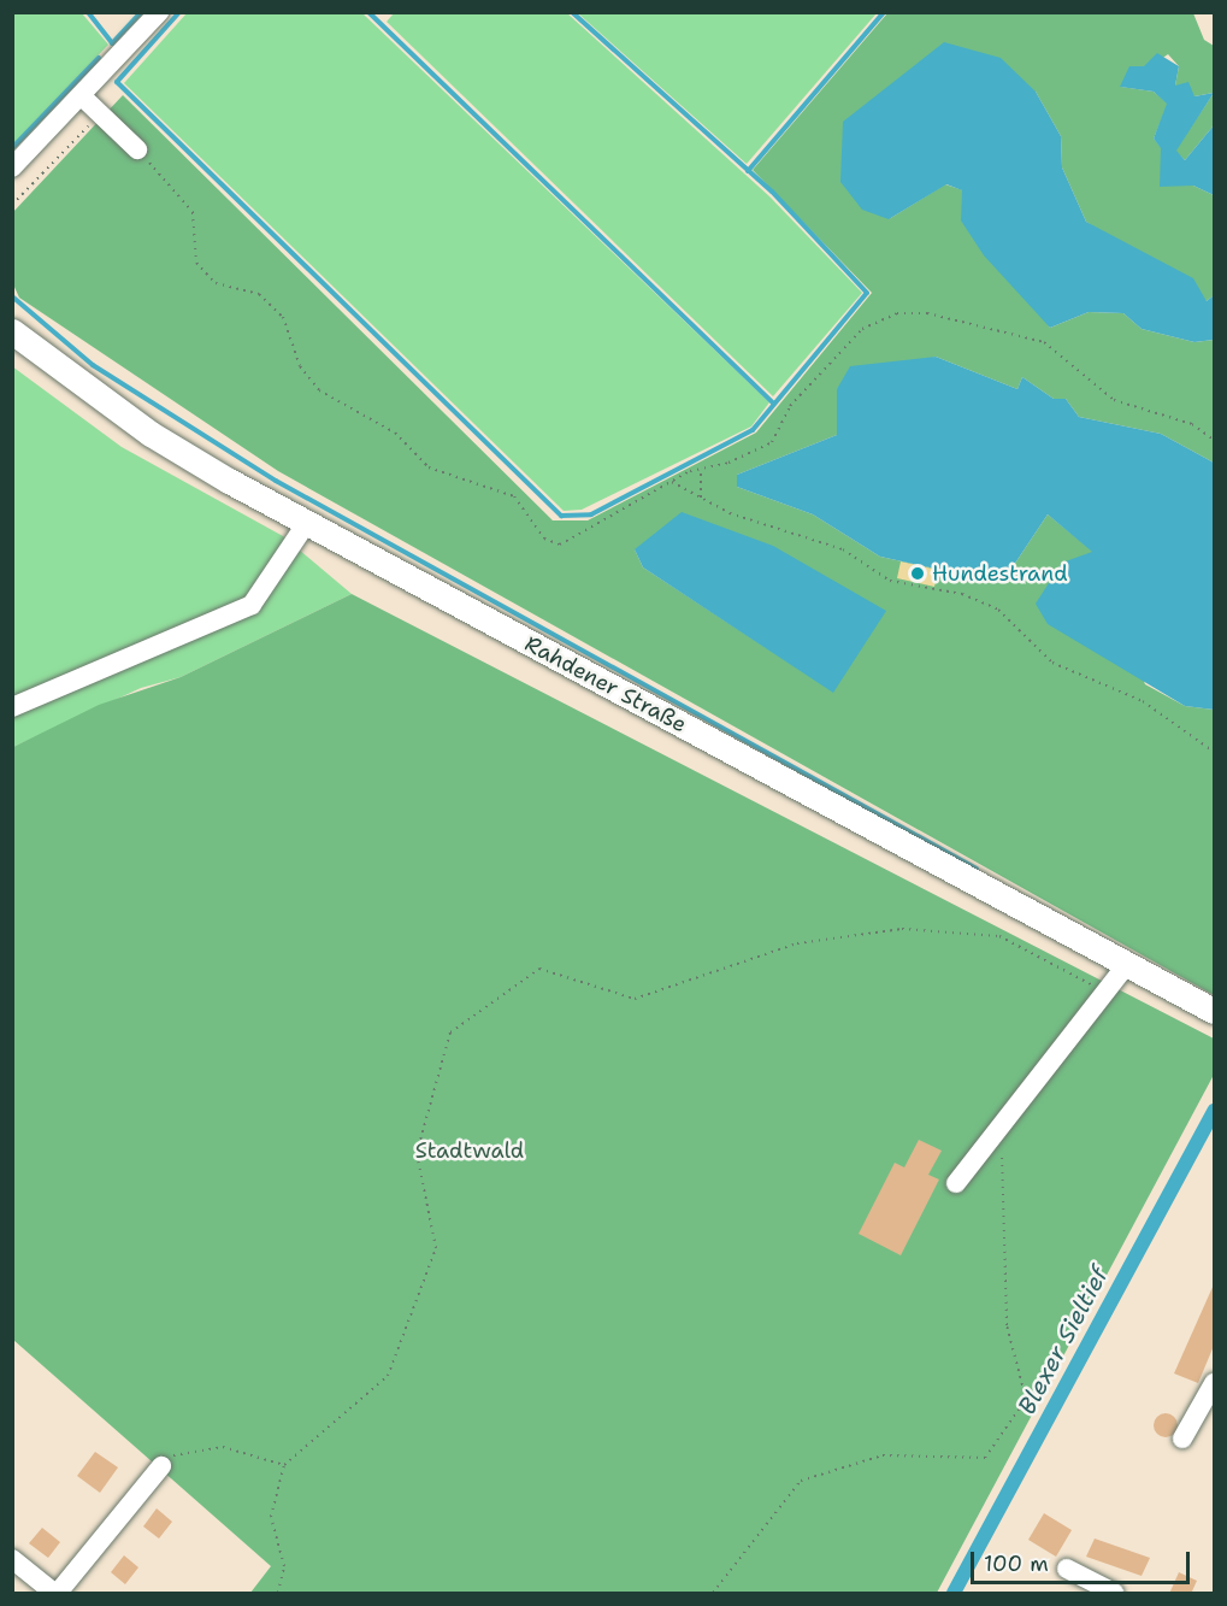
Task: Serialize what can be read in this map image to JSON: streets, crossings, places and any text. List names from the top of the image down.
{
  "streets": {
    "main road": ["Rahdener Straße"]
  },
  "water": ["Blexer Sieltief"],
  "parks": ["Stadtwald"],
  "places": ["Hundestrand"],
  "scale_bar": "100 m"
}
